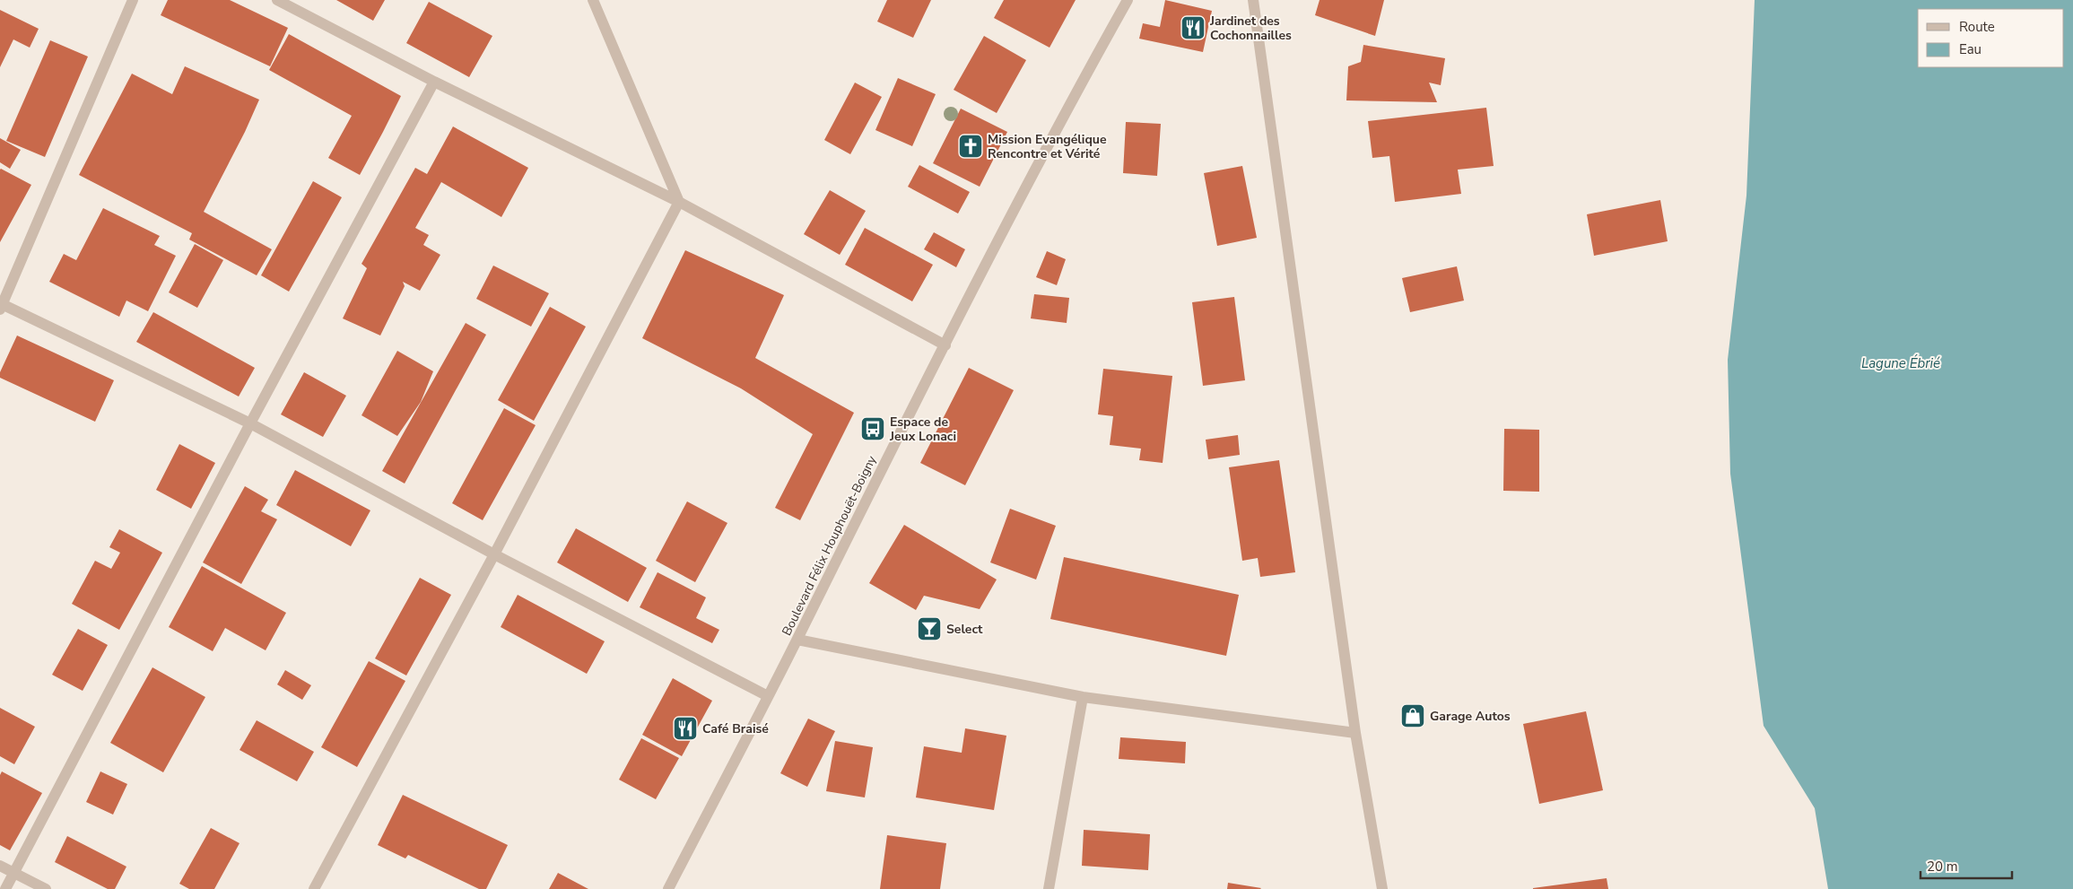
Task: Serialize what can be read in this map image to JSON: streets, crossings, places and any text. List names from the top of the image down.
{
  "streets": {
    "street": ["Boulevard Félix Houphouët-Boigny"]
  },
  "water": ["Lagune Ébrié"],
  "places": {
    "restaurant": ["Jardinet des Cochonnailles", "Café Braisé"],
    "church": ["Mission Evangélique Rencontre et Vérité"],
    "bus stop": ["Espace de Jeux Lonaci"],
    "bar": ["Select"],
    "shop": ["Garage Autos"]
  },
  "legend": ["Route", "Eau"],
  "scale_bar": "20 m"
}
